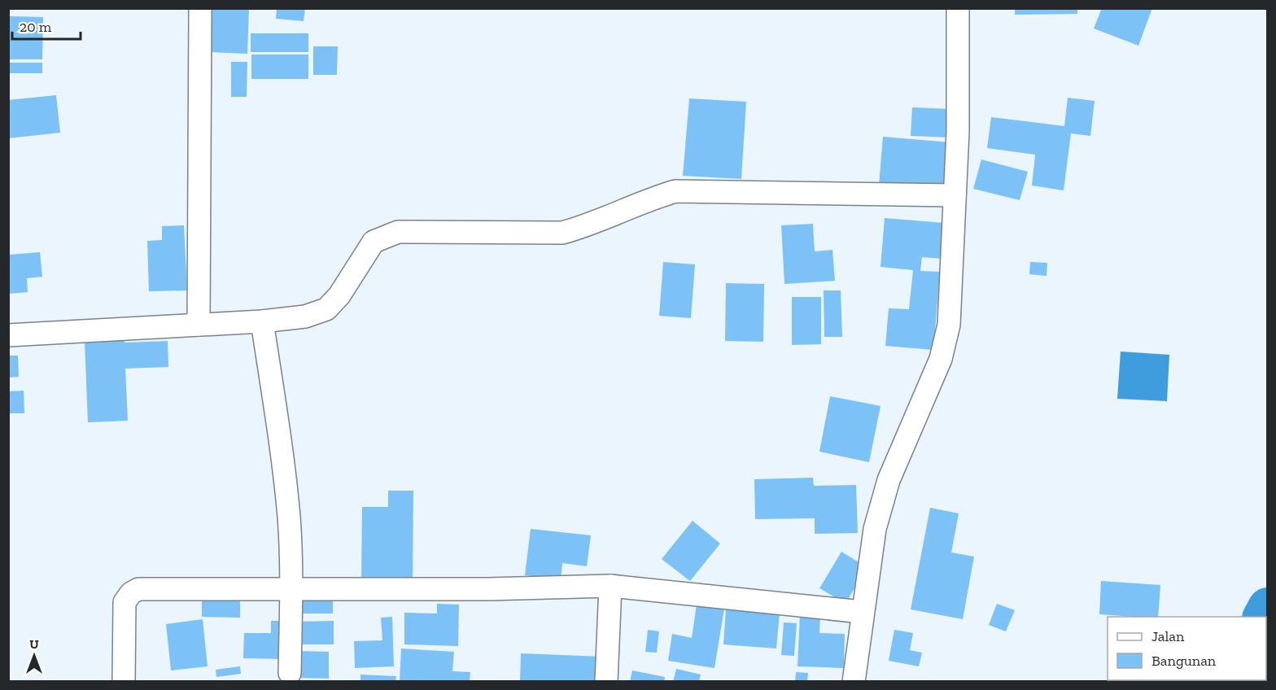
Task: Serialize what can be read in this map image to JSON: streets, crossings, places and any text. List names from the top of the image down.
{
  "legend": ["Jalan", "Bangunan"],
  "scale_bar": "20 m",
  "north": "top"
}
